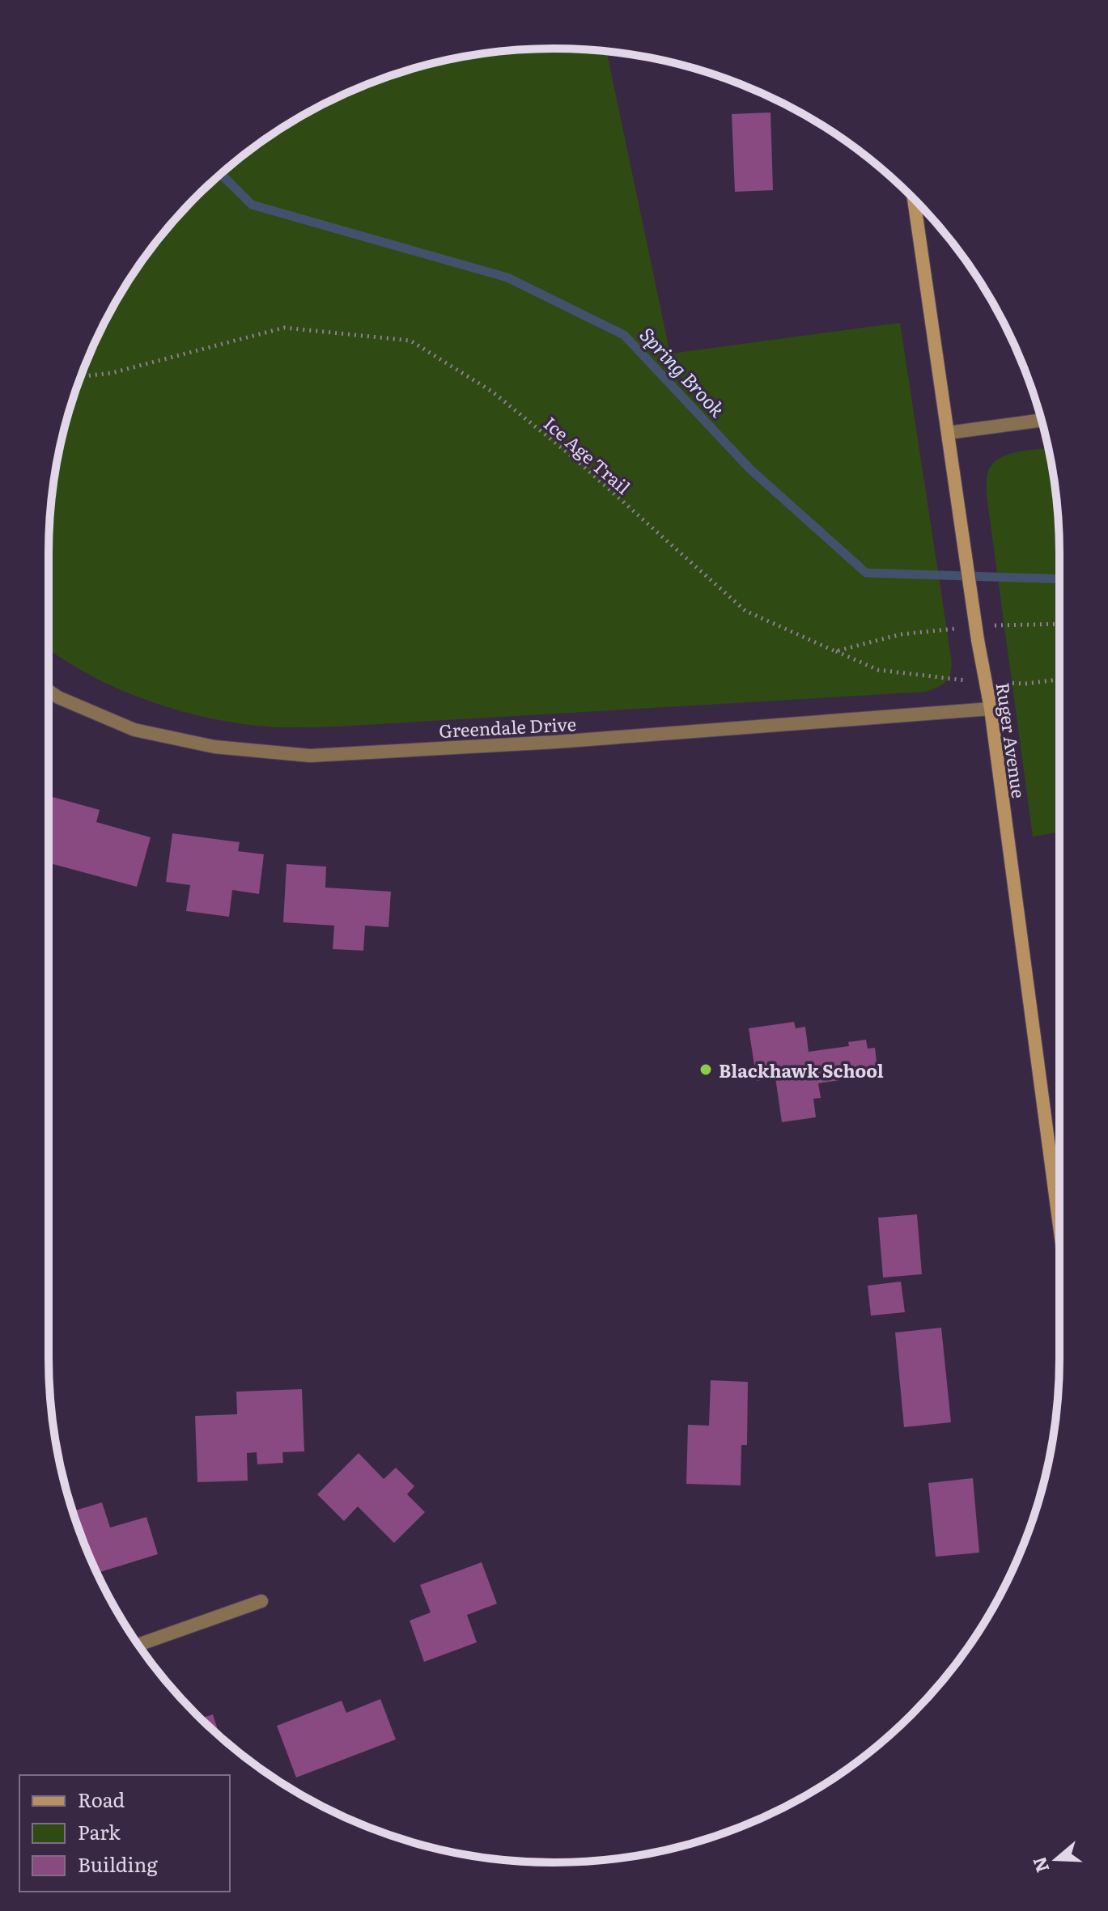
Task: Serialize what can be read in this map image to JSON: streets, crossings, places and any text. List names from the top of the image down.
{
  "streets": {
    "street": ["Greendale Drive", "Ruger Avenue"],
    "path": ["Ice Age Trail"]
  },
  "crossings": [
    ["Ice Age Trail", "Ruger Avenue"],
    ["Greendale Drive", "Ruger Avenue"]
  ],
  "water": ["Spring Brook"],
  "places": ["Blackhawk School"],
  "legend": ["Road", "Park", "Building"],
  "north": "left"
}
